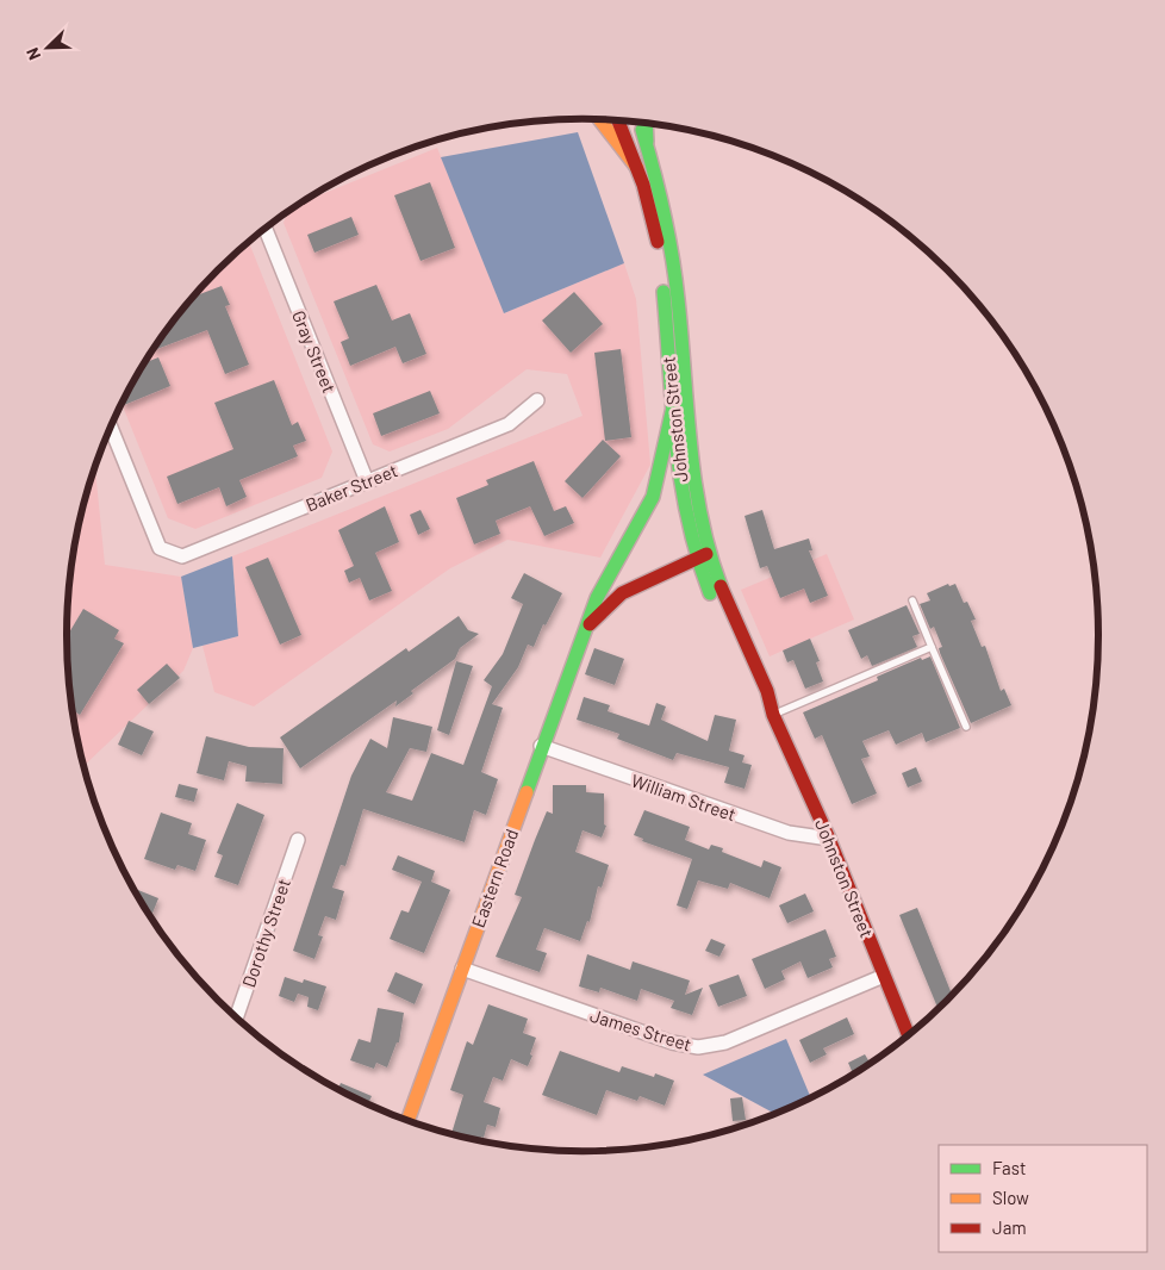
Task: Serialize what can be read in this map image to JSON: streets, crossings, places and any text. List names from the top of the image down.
{
  "streets": {
    "main road": ["Johnston Street", "Eastern Road"],
    "street": [
      "Gray Street",
      "Baker Street",
      "William Street",
      "Dorothy Street",
      "James Street"
    ]
  },
  "crossings": [
    ["Gray Street", "Baker Street"],
    ["Johnston Street", "William Street"],
    ["Johnston Street", "Eastern Road"],
    ["Johnston Street", "James Street"],
    ["William Street", "Eastern Road"],
    ["Eastern Road", "James Street"]
  ],
  "legend": ["Fast", "Slow", "Jam"],
  "north": "bottom left"
}
